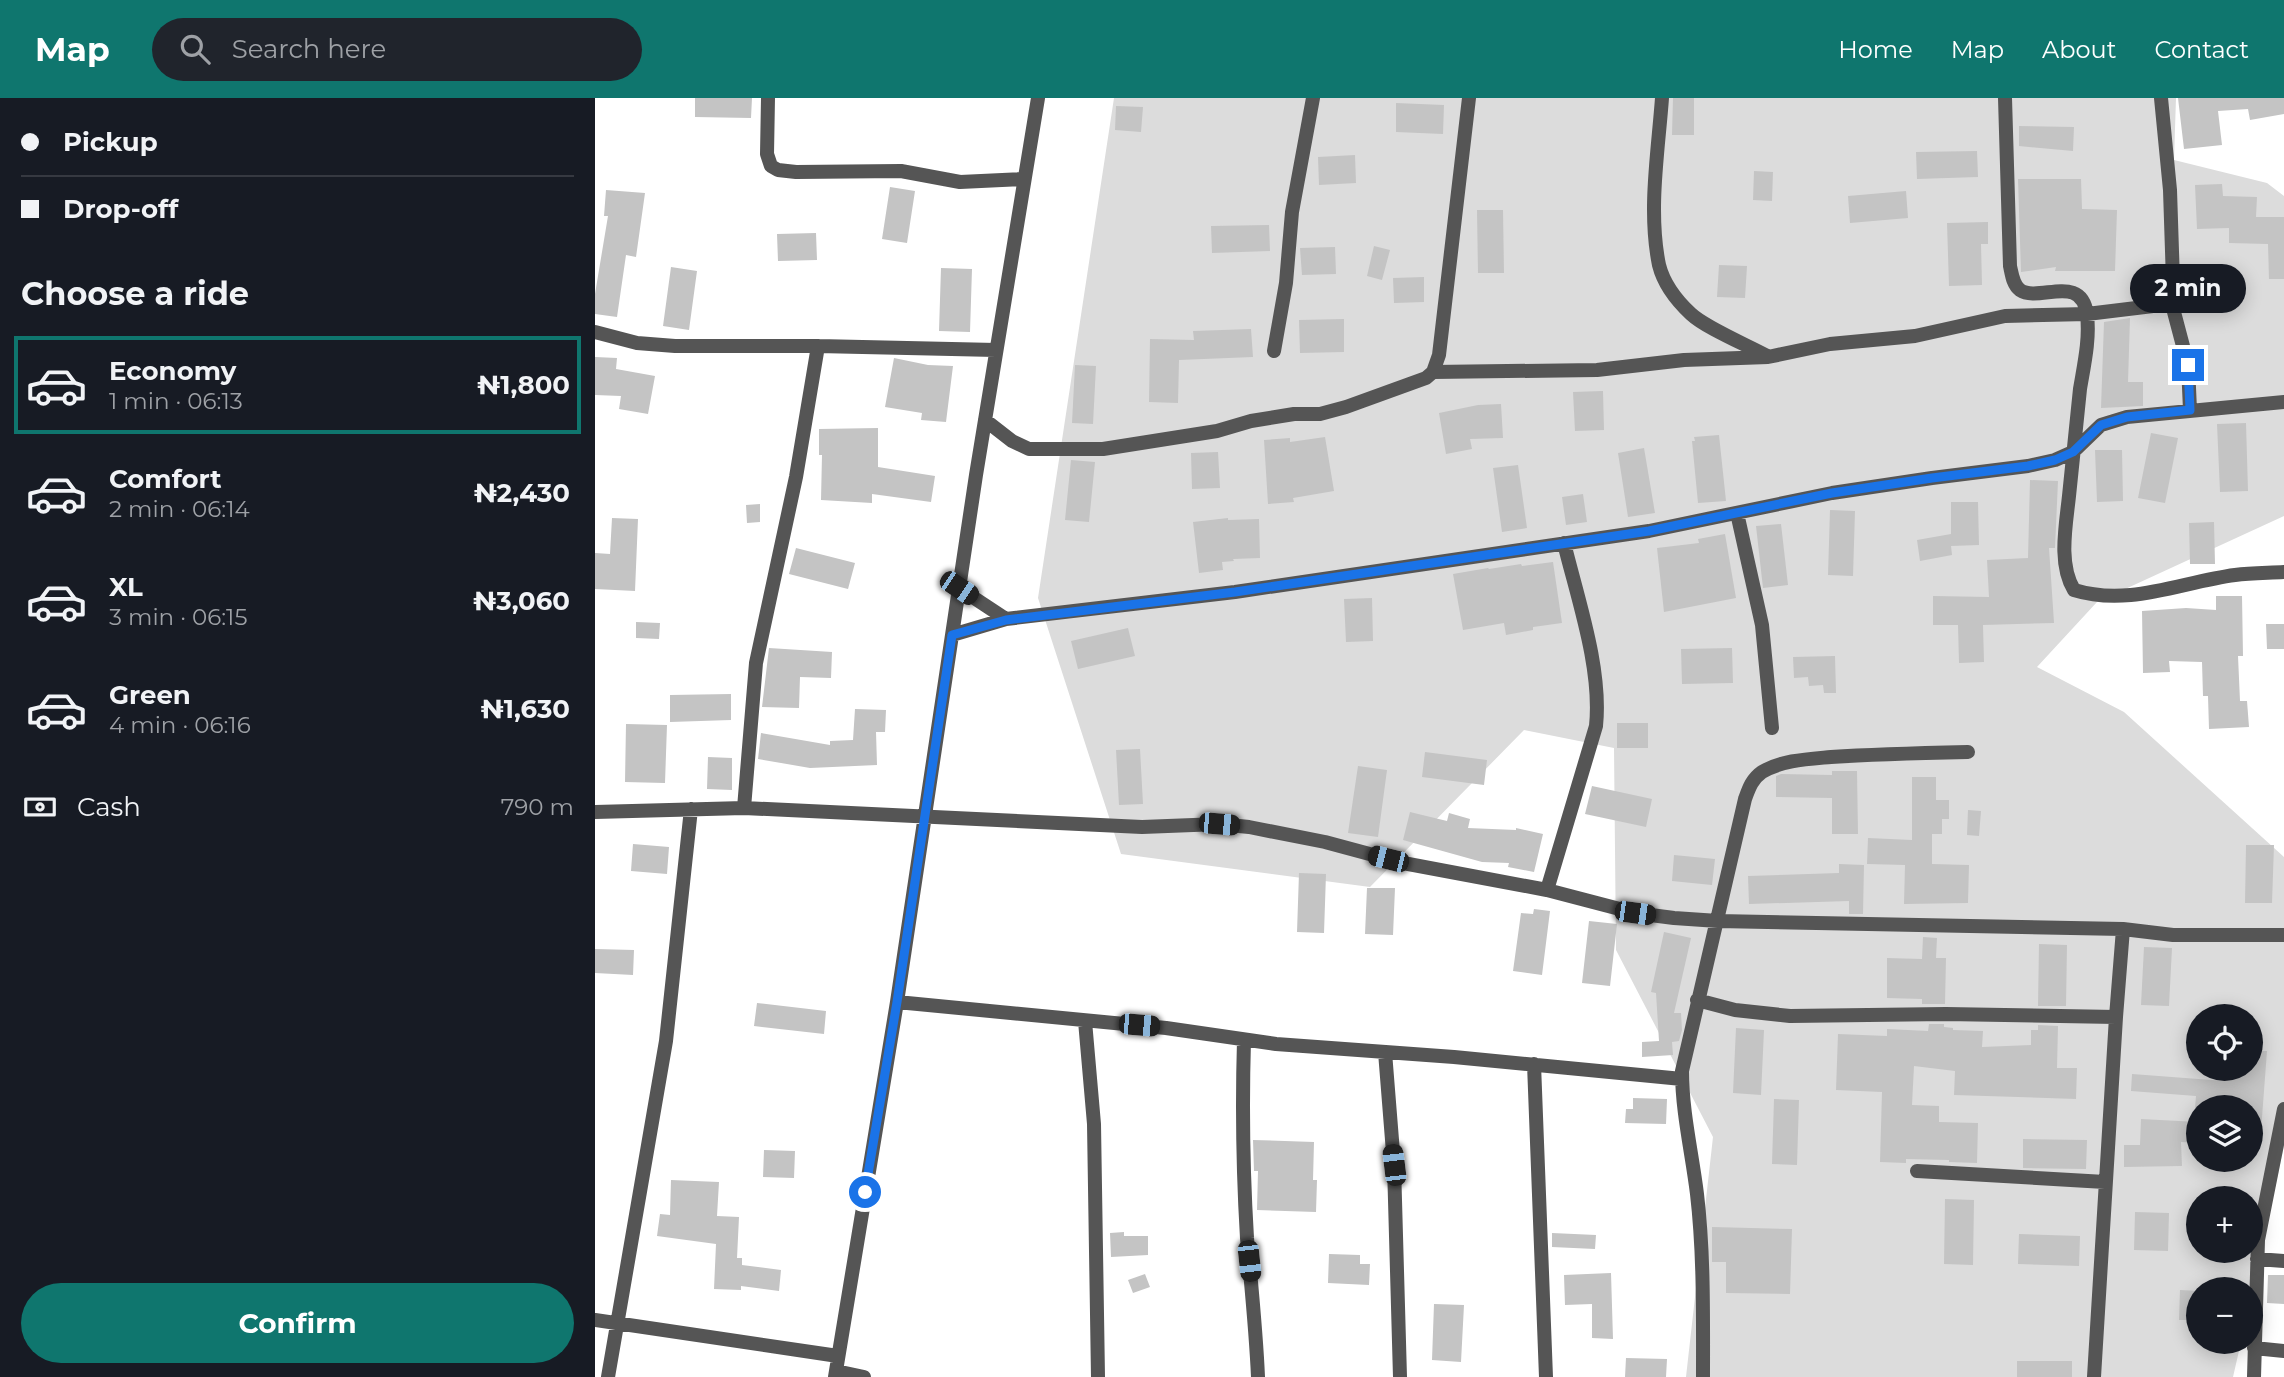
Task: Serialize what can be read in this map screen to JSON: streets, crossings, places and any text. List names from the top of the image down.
{
  "page": {
    "header": "Map",
    "search": "Search here",
    "nav": [
      "Home",
      "Map",
      "About",
      "Contact"
    ],
    "banner": ["Pickup", "Drop-off"],
    "heading": "Choose a ride",
    "bubble": "2 min",
    "list": [
      {
        "name": "Economy",
        "note": "1 min · 06:13",
        "value": "₦1,800"
      },
      {
        "name": "Comfort",
        "note": "2 min · 06:14",
        "value": "₦2,430"
      },
      {
        "name": "XL",
        "note": "3 min · 06:15",
        "value": "₦3,060"
      },
      {
        "name": "Green",
        "note": "4 min · 06:16",
        "value": "₦1,630"
      }
    ],
    "pay": ["Cash", "790 m"],
    "map_buttons": ["+", "−"],
    "buttons": "Confirm"
  }
}
